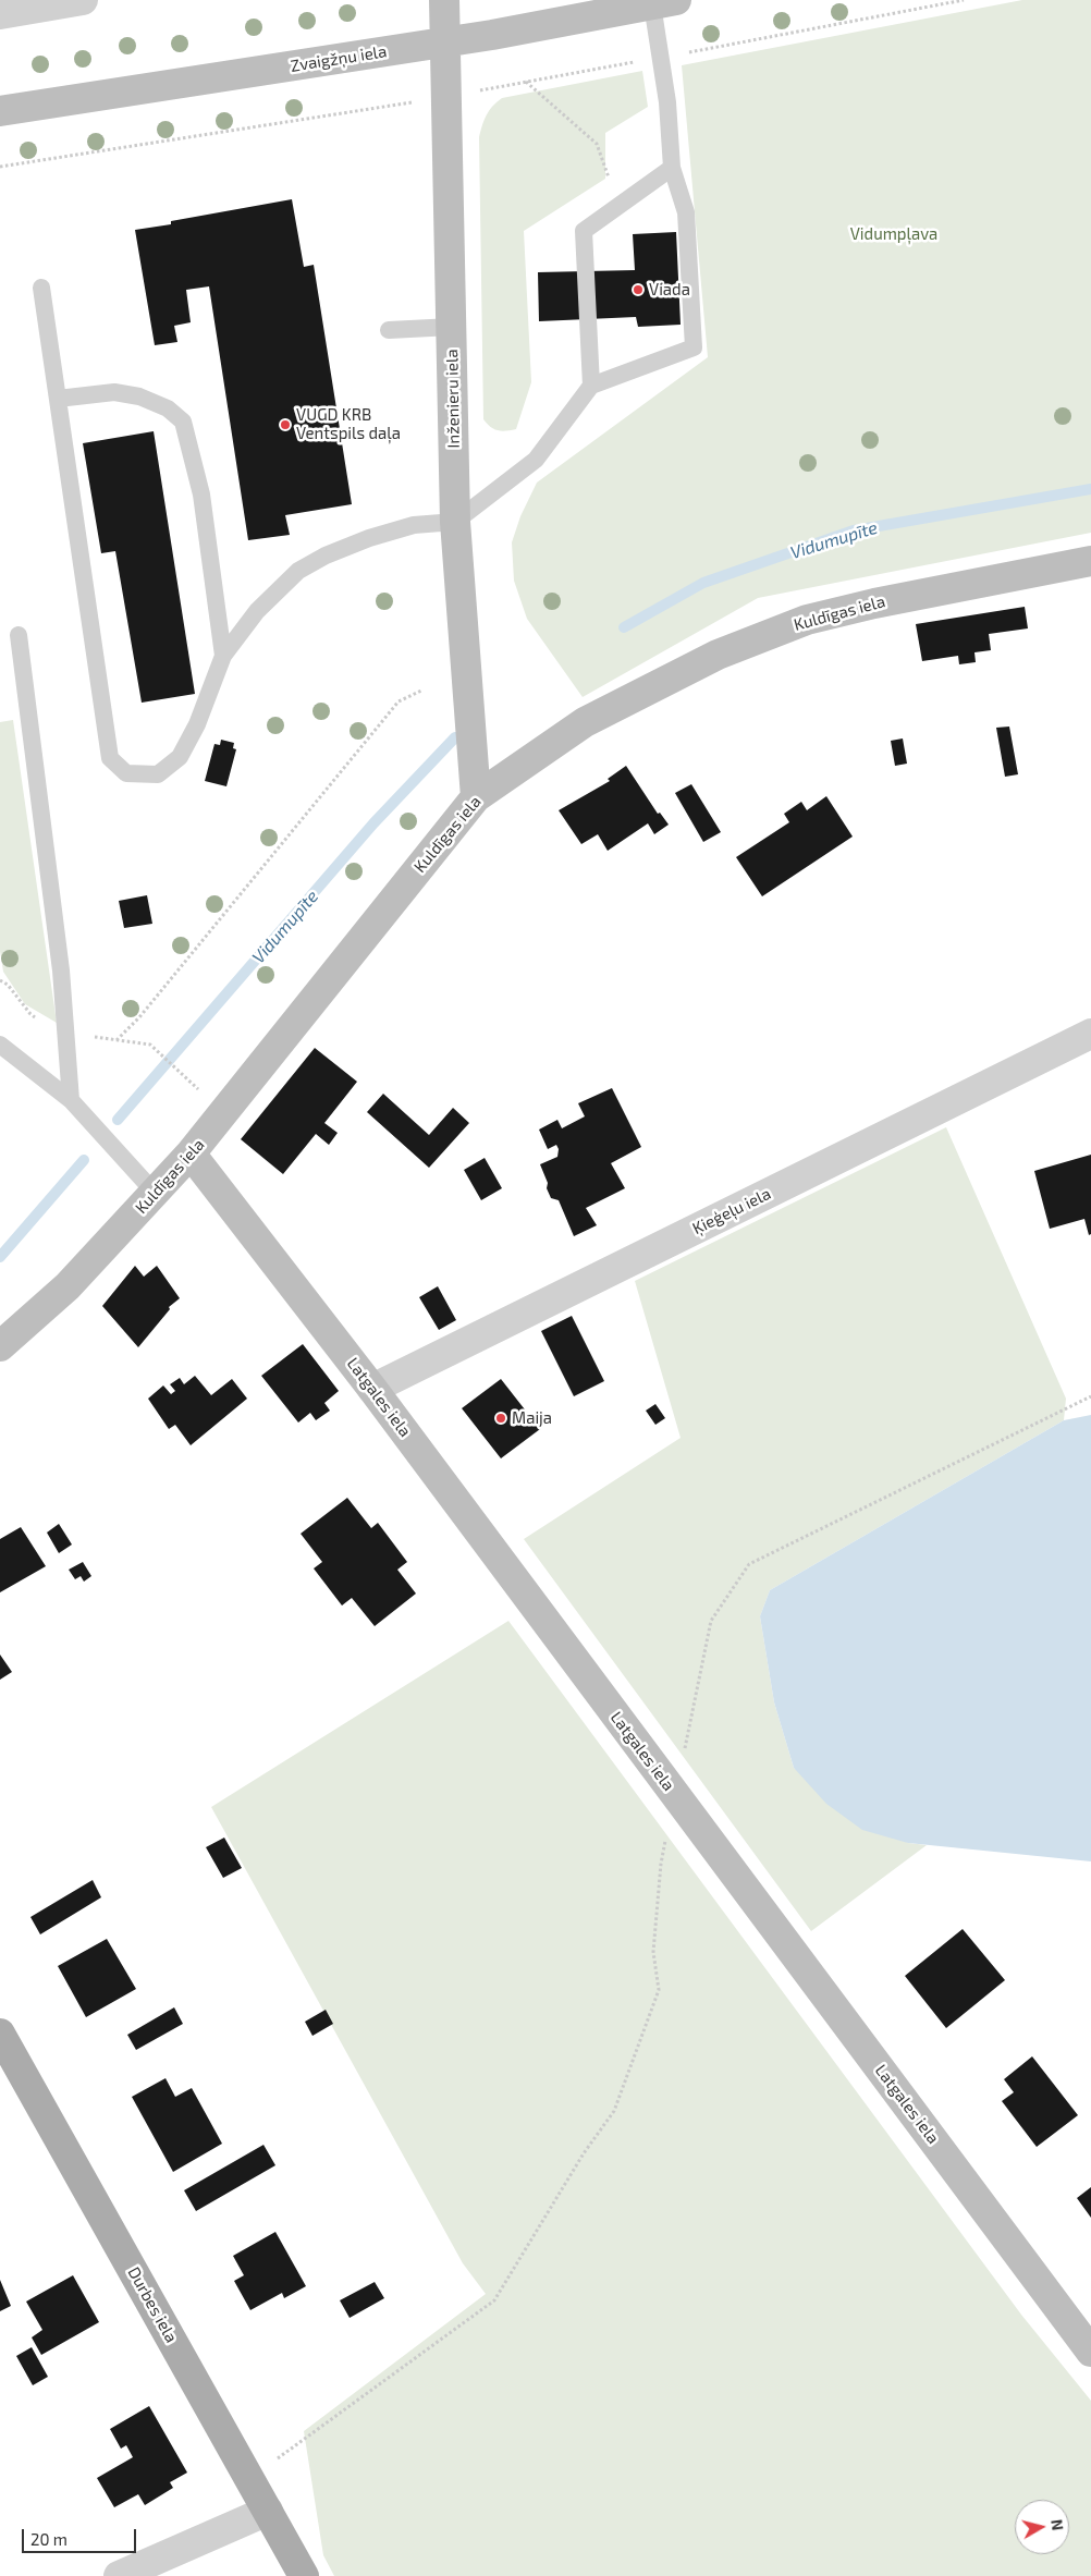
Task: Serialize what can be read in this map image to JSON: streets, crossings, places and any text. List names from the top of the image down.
{
  "streets": {
    "main road": ["Durbes iela"],
    "street": [
      "Zvaigžņu iela",
      "Inženieru iela",
      "Kuldīgas iela",
      "Ķieģeļu iela",
      "Latgales iela"
    ]
  },
  "crossings": [
    ["Zvaigžņu iela", "Inženieru iela"],
    ["Inženieru iela", "Kuldīgas iela"],
    ["Kuldīgas iela", "Latgales iela"],
    ["Ķieģeļu iela", "Latgales iela"]
  ],
  "water": ["Vidumupīte"],
  "parks": ["Vidumpļava"],
  "places": ["Viada", "VUGD KRB Ventspils daļa", "Maija"],
  "scale_bar": "20 m",
  "north": "right"
}
